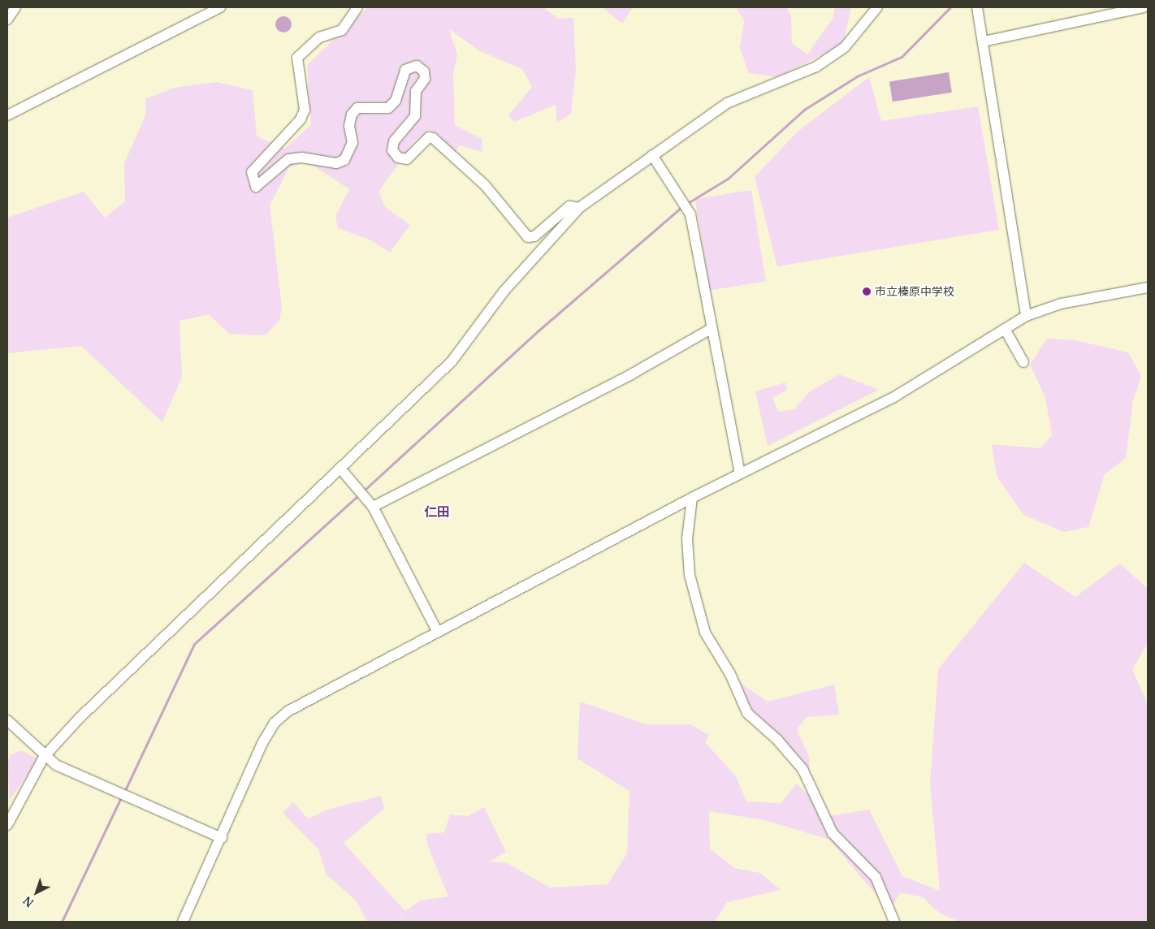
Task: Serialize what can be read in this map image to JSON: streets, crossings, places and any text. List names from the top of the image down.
{
  "districts": ["仁田"],
  "places": ["市立榛原中学校"],
  "north": "bottom left"
}
